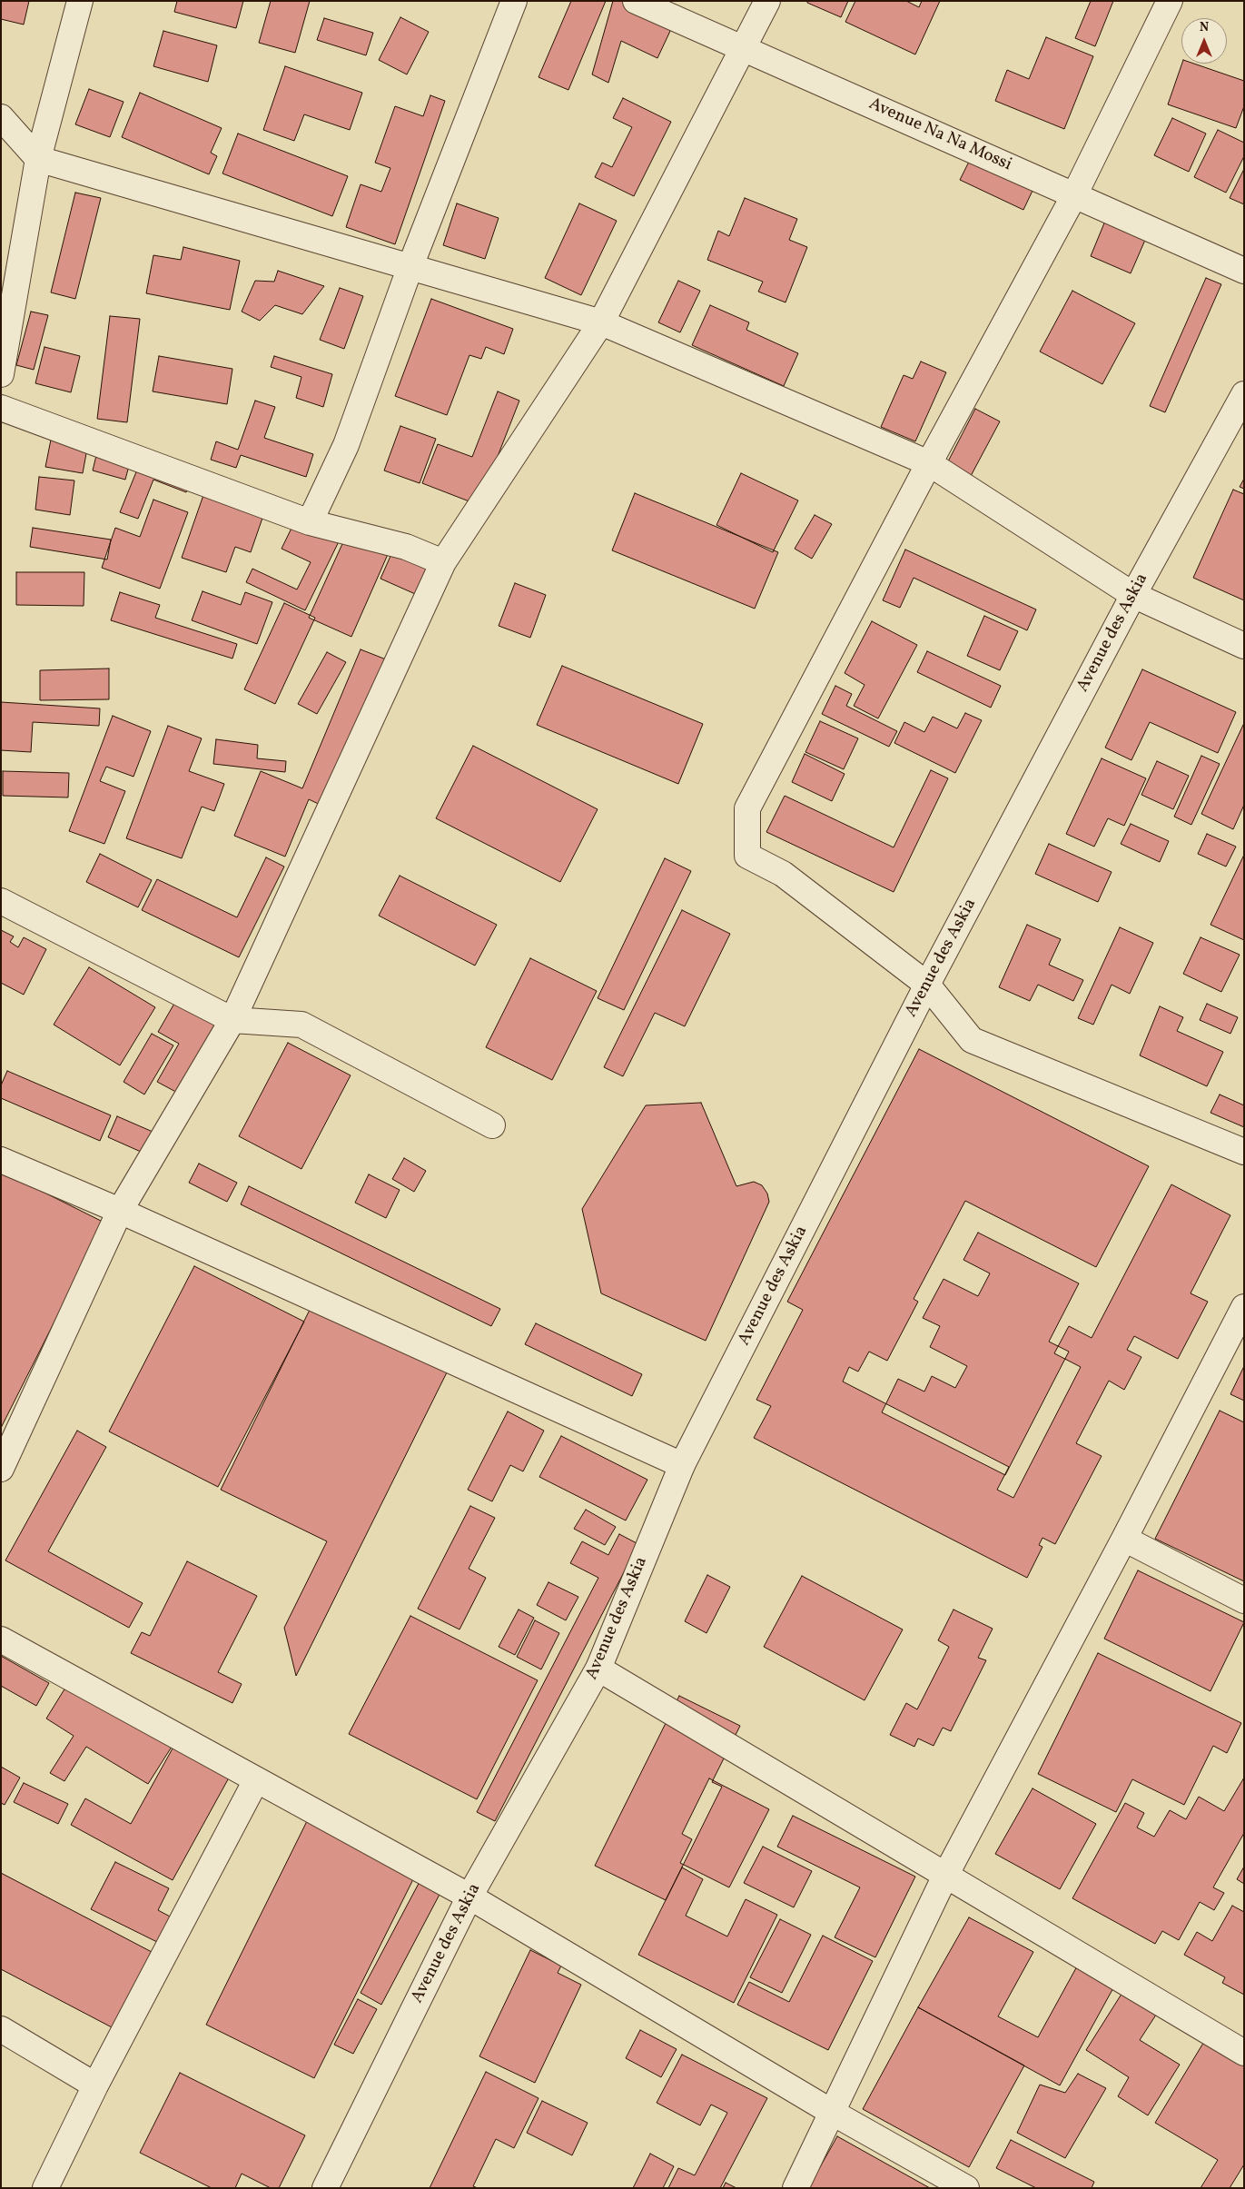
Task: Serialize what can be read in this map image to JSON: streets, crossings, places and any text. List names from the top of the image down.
{
  "streets": {
    "street": ["Avenue Na Na Mossi", "Avenue des Askia"]
  },
  "north": "top"
}
